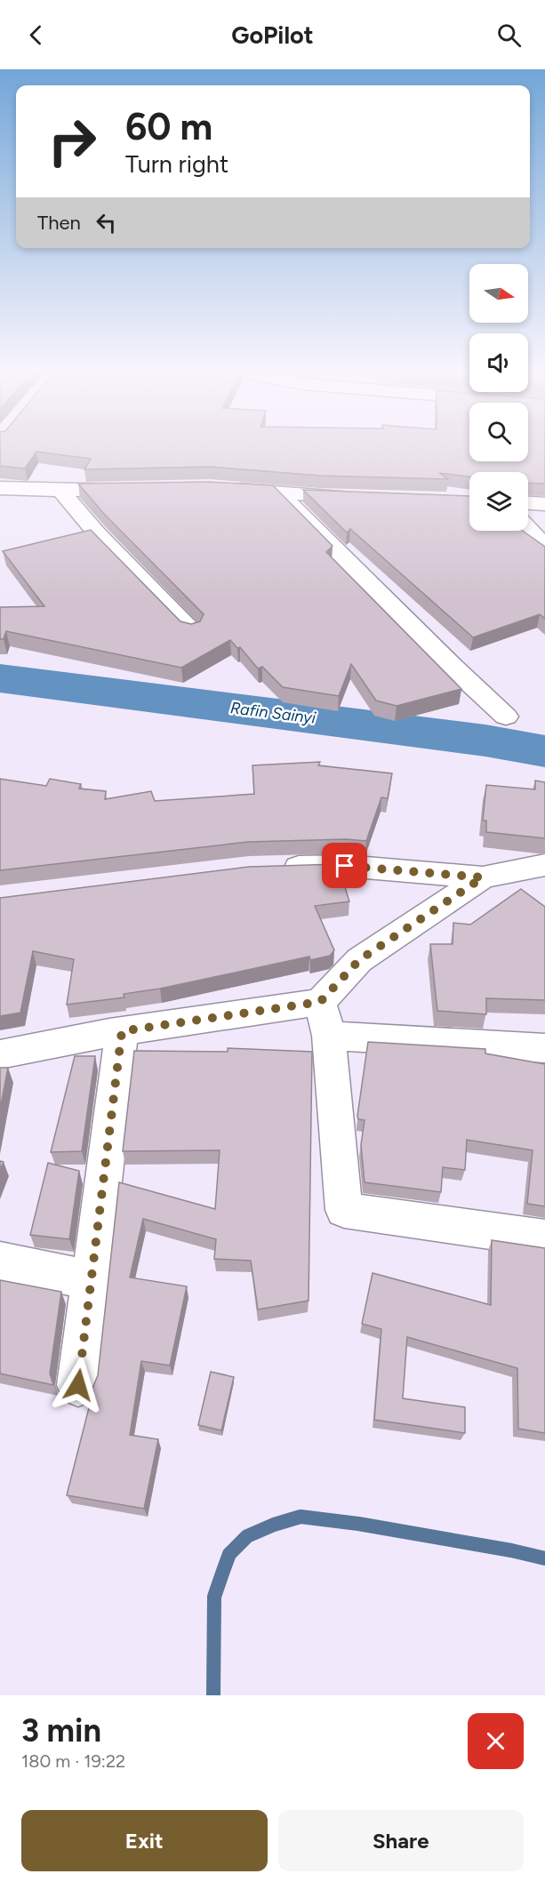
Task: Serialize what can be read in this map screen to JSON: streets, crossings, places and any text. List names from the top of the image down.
{
  "water": ["Rafin Sainyi"],
  "north": "right",
  "page": {
    "header": "GoPilot",
    "turn": ["60 m", "Turn right"],
    "then": "Then",
    "heading": ["3 min", "180 m · 19:22"],
    "buttons": ["Exit", "Share"]
  }
}
